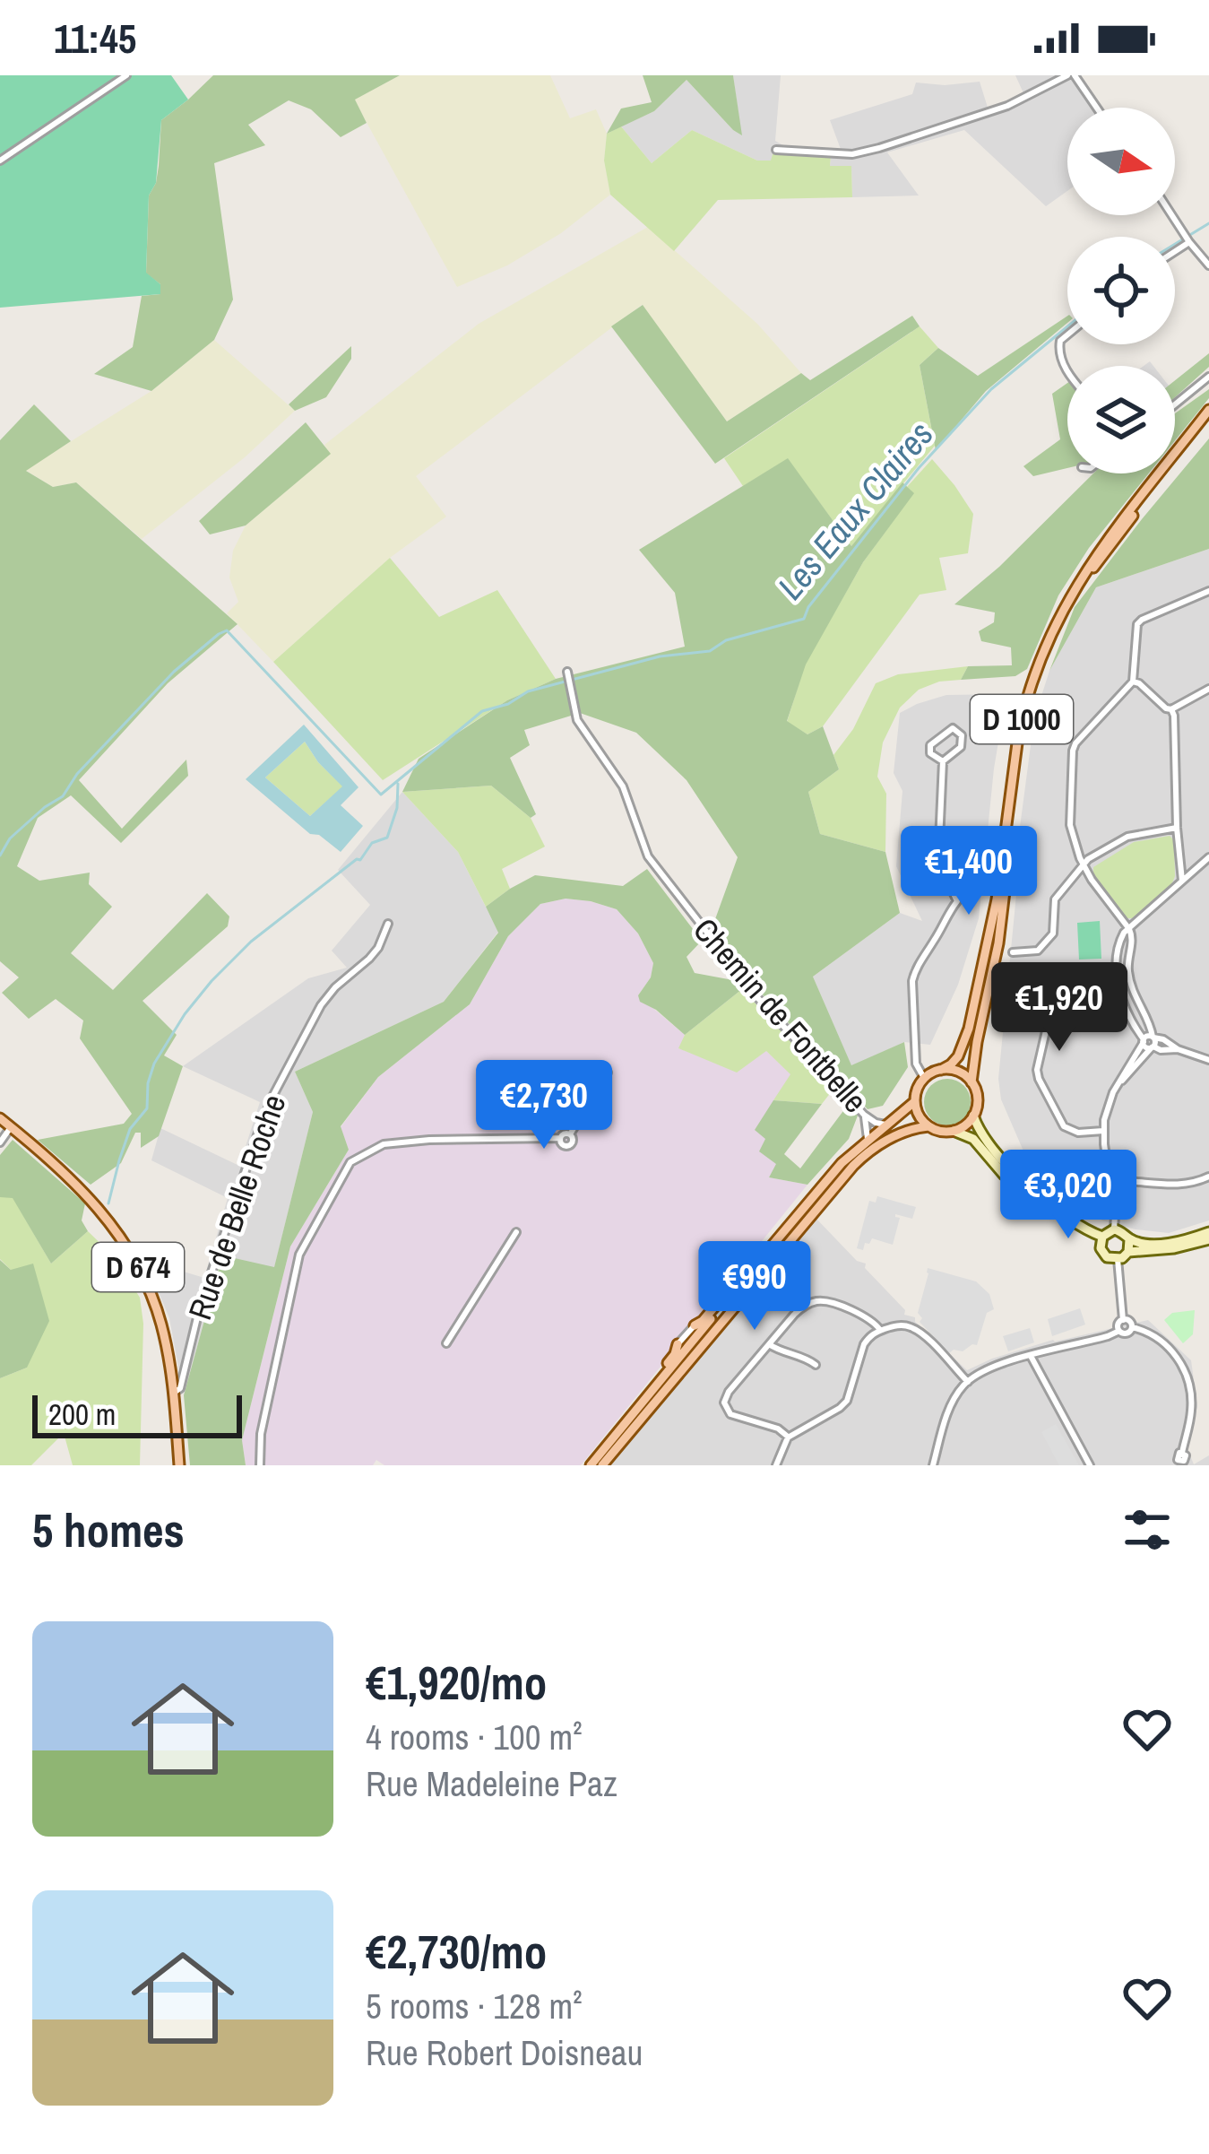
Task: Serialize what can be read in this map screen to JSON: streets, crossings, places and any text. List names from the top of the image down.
{
  "streets": {
    "main road": ["D 1000", "D 674"],
    "street": ["Chemin de Fontbelle", "Rue de Belle Roche"]
  },
  "crossings": [
    ["Rue de Belle Roche", "D 674"]
  ],
  "water": ["Les Eaux Claires"],
  "scale_bar": "200 m",
  "north": "right",
  "page": {
    "status": "11:45",
    "price": [
      "€1,400",
      "€1,920",
      "€2,730",
      "€3,020",
      "€990"
    ],
    "scale": "200 m",
    "heading": "5 homes",
    "list": [
      {
        "name": "€1,920/mo",
        "note": "4 rooms · 100 m² · Rue Madeleine Paz"
      },
      {
        "name": "€2,730/mo",
        "note": "5 rooms · 128 m² · Rue Robert Doisneau"
      }
    ]
  }
}
